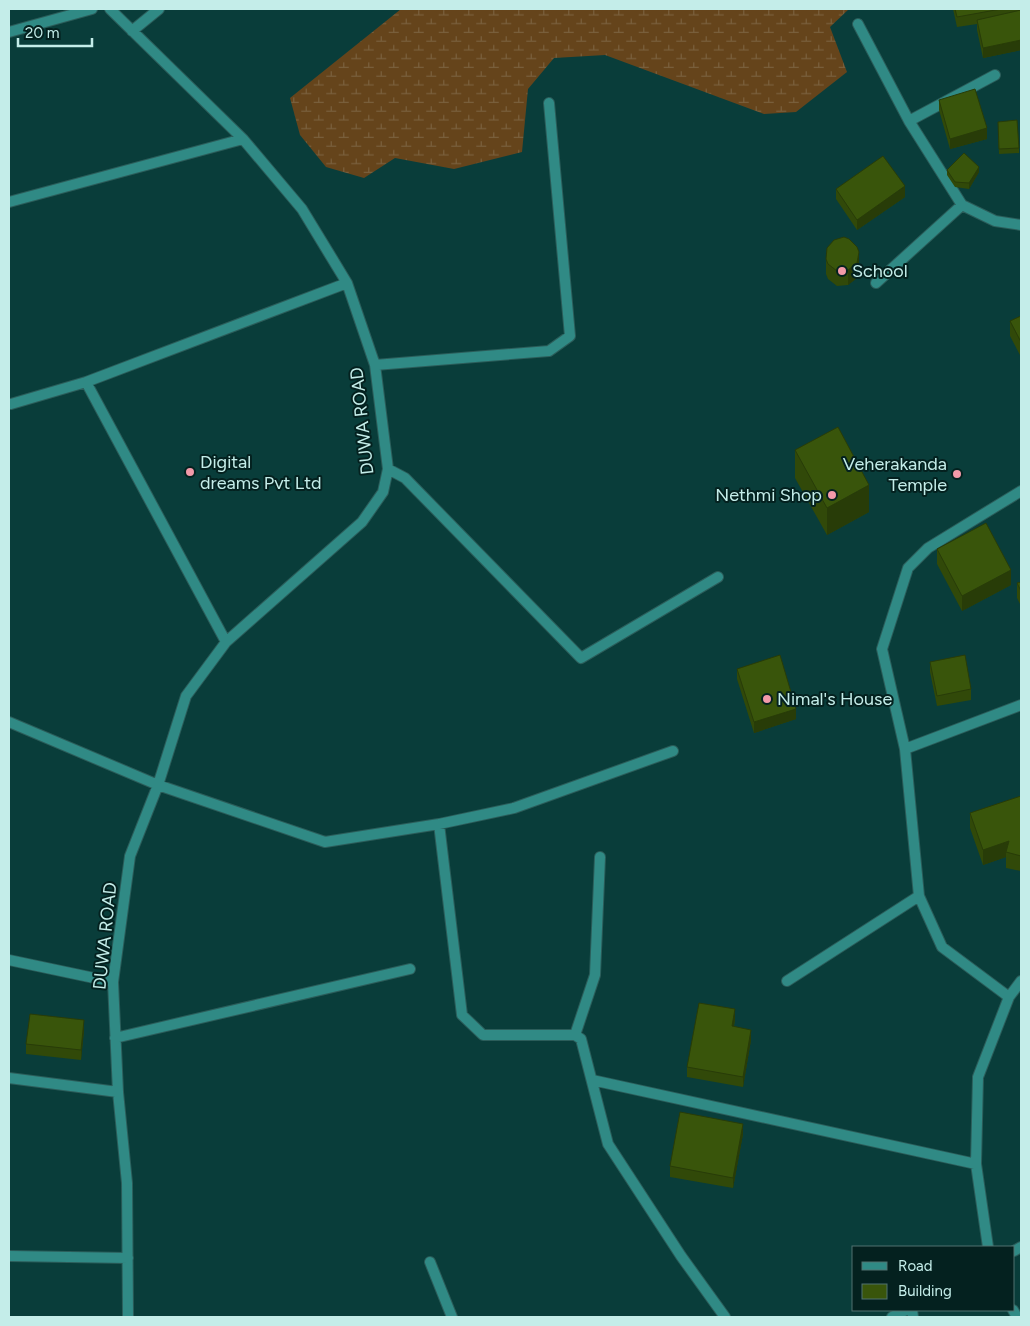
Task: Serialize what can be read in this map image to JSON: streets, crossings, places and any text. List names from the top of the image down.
{
  "streets": {
    "street": ["DUWA ROAD"]
  },
  "places": [
    "School",
    "Digital dreams Pvt Ltd",
    "Veherakanda Temple",
    "Nethmi Shop",
    "Nimal's House"
  ],
  "legend": ["Road", "Building"],
  "scale_bar": "20 m"
}
